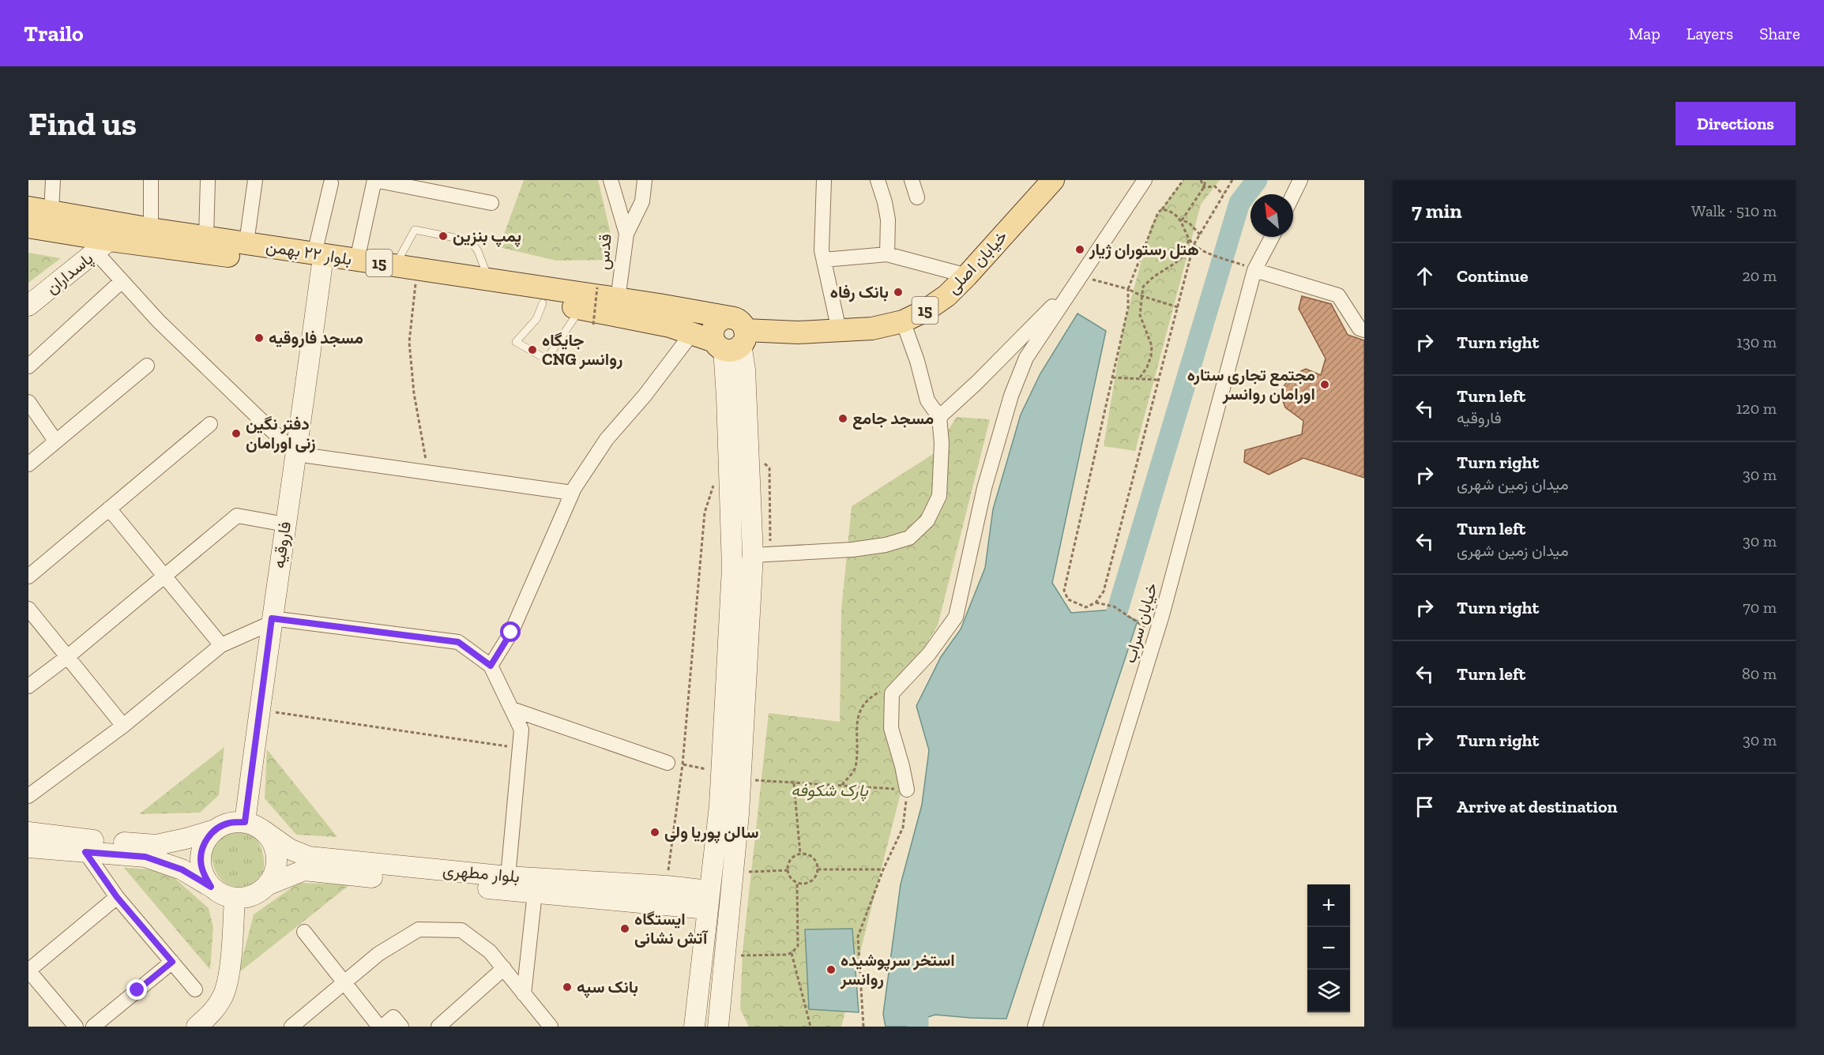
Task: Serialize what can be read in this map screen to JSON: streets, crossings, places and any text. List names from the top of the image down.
{
  "streets": {
    "main road": [
      "بلوار ۲۲ بهمن",
      "خیابان اصلی",
      "15",
      "پاسداران",
      "فاروقیه",
      "بلوار مطهری"
    ],
    "street": ["قدس", "خیابان سراب"]
  },
  "crossings": [
    ["قدس", "بلوار ۲۲ بهمن"],
    ["بلوار ۲۲ بهمن", "خیابان اصلی"],
    ["بلوار ۲۲ بهمن", "پاسداران"],
    ["بلوار ۲۲ بهمن", "فاروقیه"],
    ["فاروقیه", "بلوار مطهری"]
  ],
  "parks": ["پارک شکوفه"],
  "places": [
    "پمپ بنزین",
    "هتل رستوران ژیار",
    "بانک رفاه",
    "مسجد فاروقیه",
    "جایگاه CNG روانسر",
    "مجتمع تجاری ستاره اورامان روانسر",
    "مسجد جامع",
    "دفتر نگین زنی اورامان",
    "سالن پوریا ولی",
    "ایستگاه آتش نشانی",
    "استخر سرپوشیده روانسر",
    "بانک سپه"
  ],
  "north": "top left",
  "page": {
    "header": "Trailo",
    "nav": ["Map", "Layers", "Share"],
    "buttons": "Directions",
    "title": "Find us",
    "heading": ["7 min", "Walk · 510 m"],
    "list": [
      ["Continue", "20 m"],
      ["Turn right", "130 m"],
      ["Turn left", "فاروقیه", "120 m"],
      ["Turn right", "میدان زمین شهری", "30 m"],
      ["Turn left", "میدان زمین شهری", "30 m"],
      ["Turn right", "70 m"],
      ["Turn left", "80 m"],
      ["Turn right", "30 m"],
      "Arrive at destination"
    ],
    "map_buttons": ["+", "−"]
  }
}
